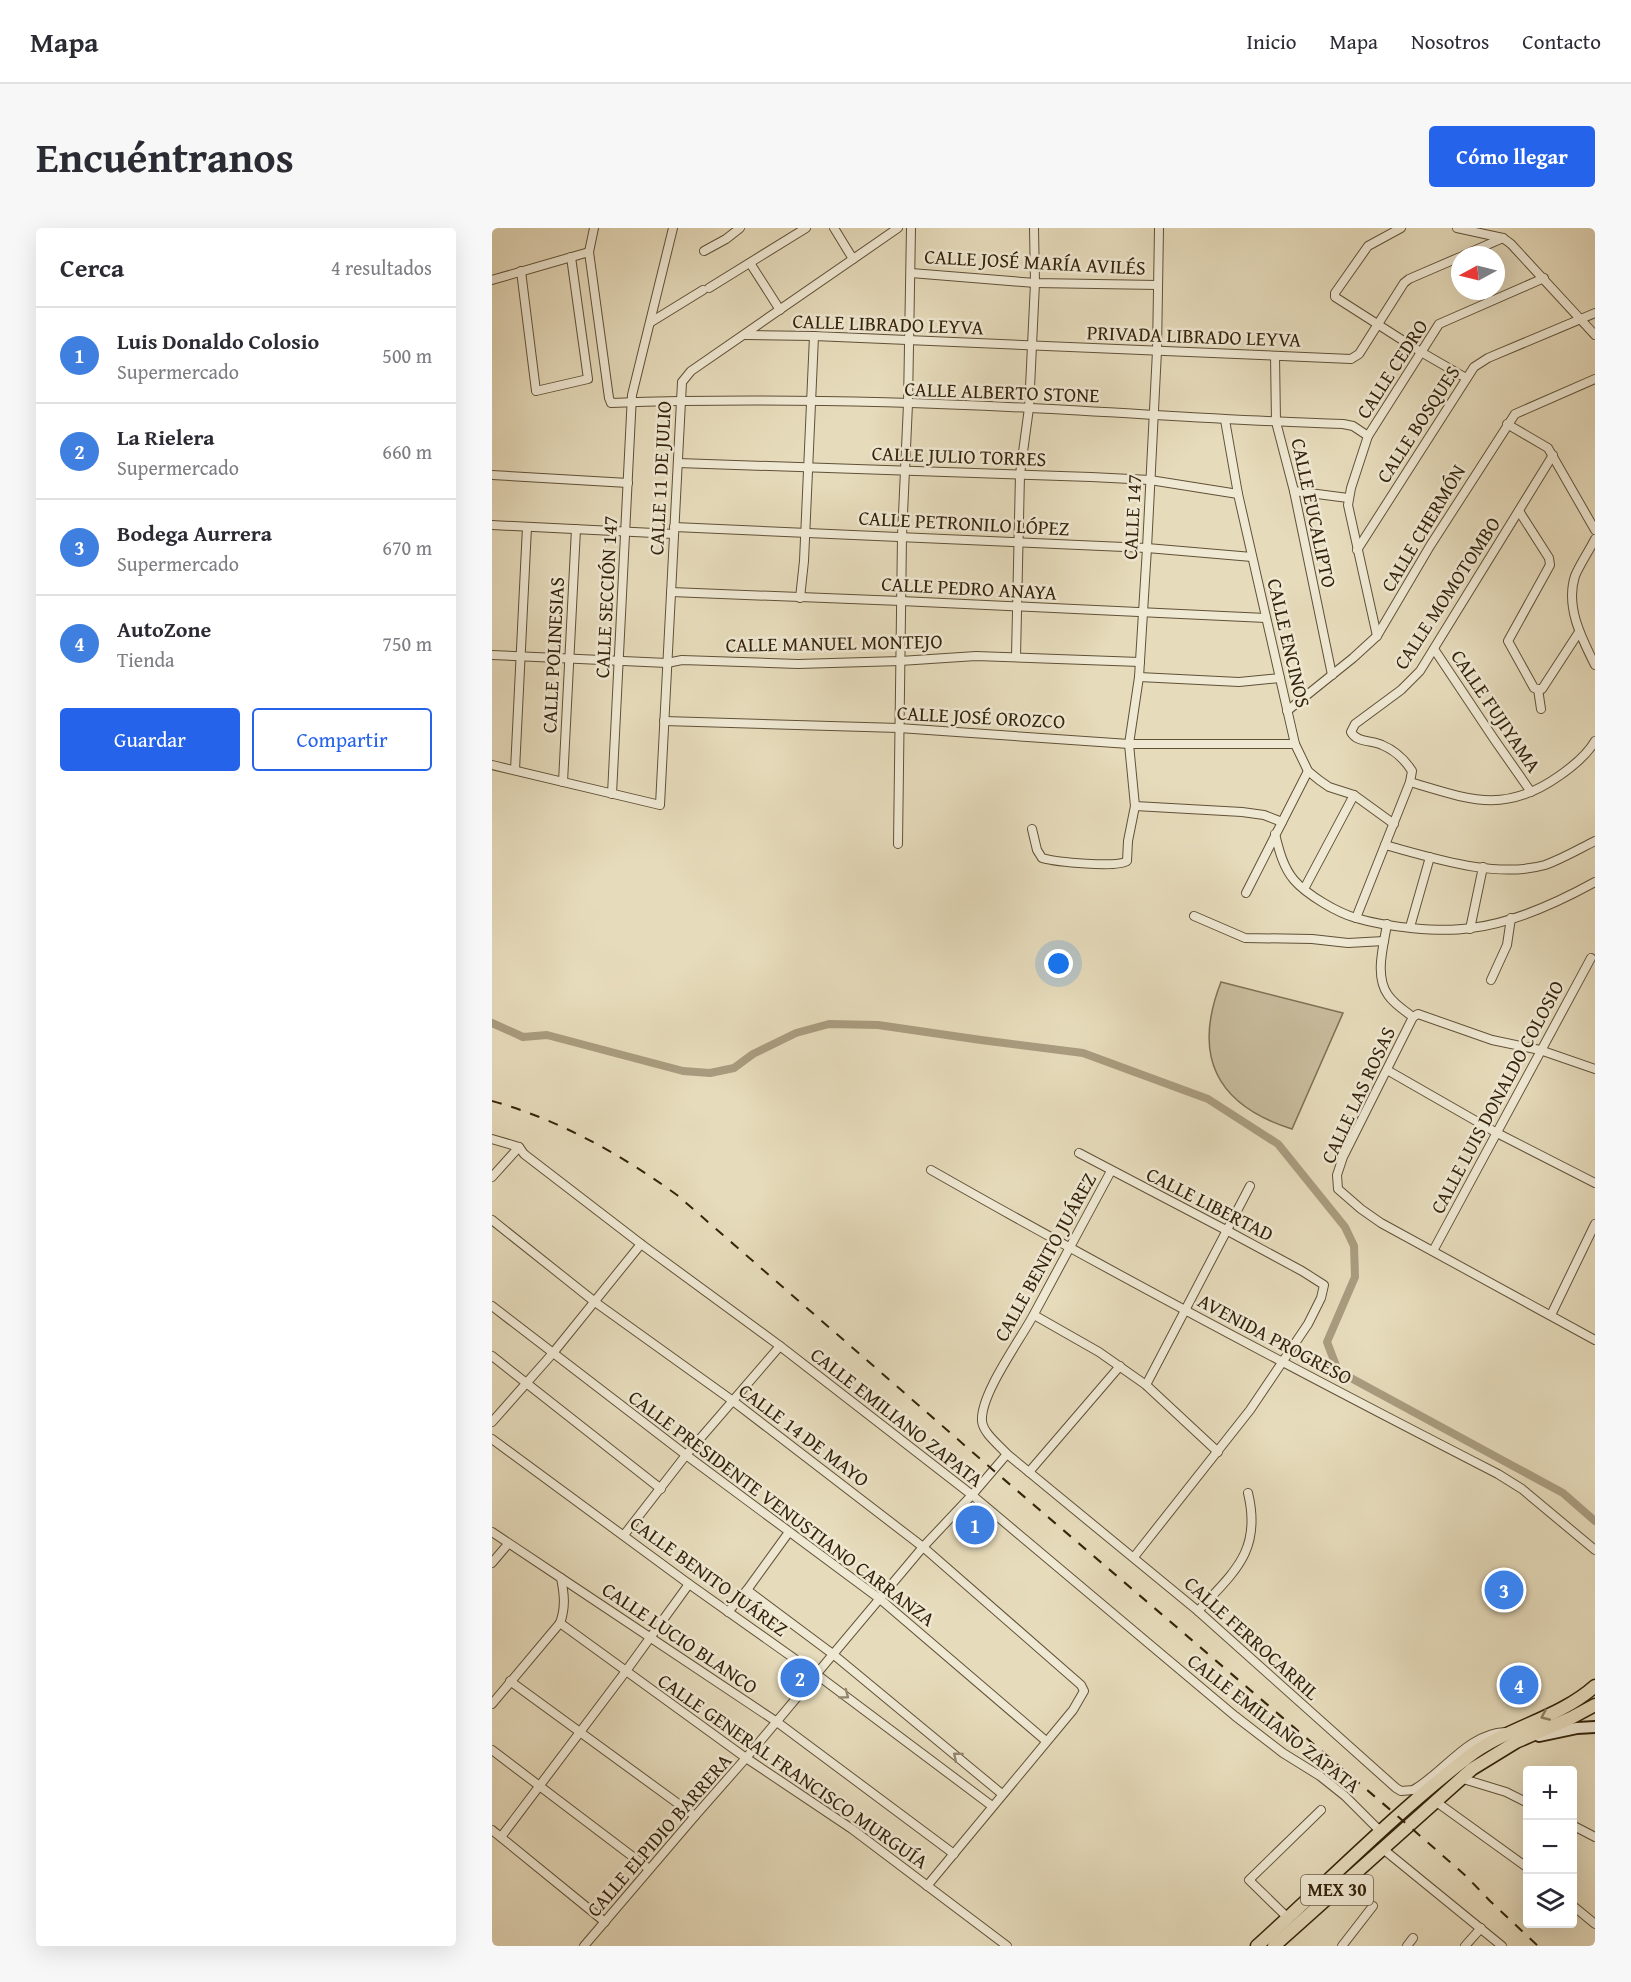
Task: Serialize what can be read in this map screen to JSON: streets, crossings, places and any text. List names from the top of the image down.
{
  "streets": {
    "main road": ["MEX 30"],
    "street": [
      "CALLE JOSÉ MARÍA AVILÉS",
      "CALLE LIBRADO LEYVA",
      "PRIVADA LIBRADO LEYVA",
      "CALLE CEDRO",
      "CALLE ALBERTO STONE",
      "CALLE BOSQUES",
      "CALLE JULIO TORRES",
      "CALLE 11 DE JULIO",
      "CALLE EUCALIPTO",
      "CALLE 147",
      "CALLE PETRONILO LÓPEZ",
      "CALLE CHERMÓN",
      "CALLE PEDRO ANAYA",
      "CALLE MOMOTOMBO",
      "CALLE SECCIÓN 147",
      "CALLE MANUEL MONTEJO",
      "CALLE ENCINOS",
      "CALLE POLINESIAS",
      "CALLE FUJIYAMA",
      "CALLE JOSÉ OROZCO",
      "CALLE LAS ROSAS",
      "CALLE LUIS DONALDO COLOSIO",
      "CALLE LIBERTAD",
      "CALLE BENITO JUÁREZ",
      "AVENIDA PROGRESO",
      "CALLE EMILIANO ZAPATA",
      "CALLE 14 DE MAYO",
      "CALLE PRESIDENTE VENUSTIANO CARRANZA",
      "CALLE LUCIO BLANCO",
      "CALLE FERROCARRIL",
      "CALLE GENERAL FRANCISCO MURGUÍA",
      "CALLE ELPIDIO BARRERA"
    ]
  },
  "crossings": [
    ["CALLE JOSÉ MARÍA AVILÉS", "CALLE 147"],
    ["CALLE LIBRADO LEYVA", "PRIVADA LIBRADO LEYVA"],
    ["CALLE LIBRADO LEYVA", "CALLE 11 DE JULIO"],
    ["PRIVADA LIBRADO LEYVA", "CALLE EUCALIPTO"],
    ["PRIVADA LIBRADO LEYVA", "CALLE 147"],
    ["CALLE CEDRO", "CALLE ALBERTO STONE"],
    ["CALLE ALBERTO STONE", "CALLE 11 DE JULIO"],
    ["CALLE ALBERTO STONE", "CALLE EUCALIPTO"],
    ["CALLE ALBERTO STONE", "CALLE 147"],
    ["CALLE ALBERTO STONE", "CALLE SECCIÓN 147"],
    ["CALLE ALBERTO STONE", "CALLE ENCINOS"],
    ["CALLE JULIO TORRES", "CALLE 11 DE JULIO"],
    ["CALLE JULIO TORRES", "CALLE 147"],
    ["CALLE JULIO TORRES", "CALLE ENCINOS"],
    ["CALLE 11 DE JULIO", "CALLE PETRONILO LÓPEZ"],
    ["CALLE 11 DE JULIO", "CALLE PEDRO ANAYA"],
    ["CALLE 11 DE JULIO", "CALLE SECCIÓN 147"],
    ["CALLE 11 DE JULIO", "CALLE MANUEL MONTEJO"],
    ["CALLE 11 DE JULIO", "CALLE JOSÉ OROZCO"],
    ["CALLE EUCALIPTO", "CALLE CHERMÓN"],
    ["CALLE 147", "CALLE PETRONILO LÓPEZ"],
    ["CALLE 147", "CALLE PEDRO ANAYA"],
    ["CALLE 147", "CALLE MANUEL MONTEJO"],
    ["CALLE 147", "CALLE JOSÉ OROZCO"],
    ["CALLE PETRONILO LÓPEZ", "CALLE SECCIÓN 147"],
    ["CALLE PETRONILO LÓPEZ", "CALLE ENCINOS"],
    ["CALLE PETRONILO LÓPEZ", "CALLE POLINESIAS"],
    ["CALLE CHERMÓN", "CALLE ENCINOS"],
    ["CALLE PEDRO ANAYA", "CALLE ENCINOS"],
    ["CALLE MOMOTOMBO", "CALLE FUJIYAMA"],
    ["CALLE SECCIÓN 147", "CALLE MANUEL MONTEJO"],
    ["CALLE MANUEL MONTEJO", "CALLE POLINESIAS"],
    ["CALLE ENCINOS", "CALLE JOSÉ OROZCO"],
    ["CALLE LAS ROSAS", "CALLE LUIS DONALDO COLOSIO"],
    ["CALLE LIBERTAD", "CALLE BENITO JUÁREZ"],
    ["CALLE LIBERTAD", "AVENIDA PROGRESO"],
    ["CALLE BENITO JUÁREZ", "AVENIDA PROGRESO"],
    ["CALLE BENITO JUÁREZ", "CALLE FERROCARRIL"],
    ["CALLE BENITO JUÁREZ", "CALLE ELPIDIO BARRERA"],
    ["CALLE EMILIANO ZAPATA", "CALLE ELPIDIO BARRERA"],
    ["CALLE EMILIANO ZAPATA", "MEX 30"],
    ["CALLE 14 DE MAYO", "CALLE PRESIDENTE VENUSTIANO CARRANZA"],
    ["CALLE 14 DE MAYO", "CALLE ELPIDIO BARRERA"],
    ["CALLE PRESIDENTE VENUSTIANO CARRANZA", "CALLE ELPIDIO BARRERA"],
    ["CALLE LUCIO BLANCO", "CALLE ELPIDIO BARRERA"],
    ["CALLE FERROCARRIL", "CALLE ELPIDIO BARRERA"],
    ["CALLE FERROCARRIL", "MEX 30"],
    ["CALLE GENERAL FRANCISCO MURGUÍA", "CALLE ELPIDIO BARRERA"]
  ],
  "north": "left",
  "page": {
    "header": "Mapa",
    "nav": [
      "Inicio",
      "Mapa",
      "Nosotros",
      "Contacto"
    ],
    "title": "Encuéntranos",
    "buttons": [
      "Cómo llegar",
      ["Guardar", "Compartir"]
    ],
    "heading": ["Cerca", "4 resultados"],
    "list": [
      {
        "mark": "1",
        "name": "Luis Donaldo Colosio",
        "note": "Supermercado",
        "value": "500 m"
      },
      {
        "mark": "2",
        "name": "La Rielera",
        "note": "Supermercado",
        "value": "660 m"
      },
      {
        "mark": "3",
        "name": "Bodega Aurrera",
        "note": "Supermercado",
        "value": "670 m"
      },
      {
        "mark": "4",
        "name": "AutoZone",
        "note": "Tienda",
        "value": "750 m"
      }
    ],
    "pins": [
      "1",
      "3",
      "2",
      "4"
    ],
    "map_buttons": ["+", "−"]
  }
}
